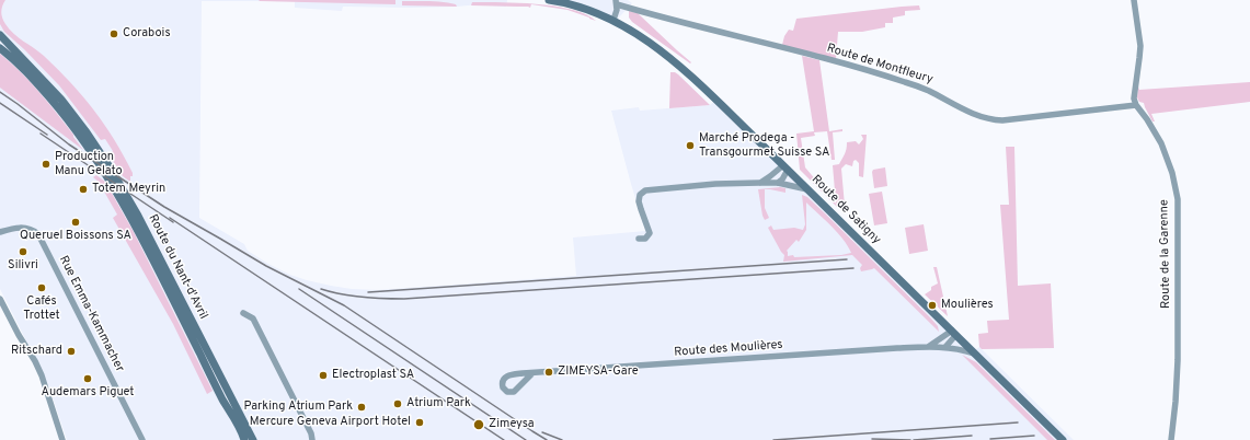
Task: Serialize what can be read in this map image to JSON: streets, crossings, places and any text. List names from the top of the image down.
{
  "streets": {
    "main road": ["Route de Satigny", "Route du Nant-d'Avril"],
    "street": [
      "Route de Montfleury",
      "Route de la Garenne",
      "Rue Emma-Kammacher",
      "Route des Moulières"
    ]
  },
  "crossings": [
    ["Route de Montfleury", "Route de Satigny"],
    ["Route de Montfleury", "Route de la Garenne"]
  ],
  "places": [
    "Corabois",
    "Marché Prodega - Transgourmet Suisse SA",
    "Production Manu Gelato",
    "Totem Meyrin",
    "Queruel Boissons SA",
    "Silivri",
    "Cafés Trottet",
    "Moulières",
    "Ritschard",
    "ZIMEYSA-Gare",
    "Electroplast SA",
    "Audemars Piguet",
    "Atrium Park",
    "Parking Atrium Park",
    "Mercure Geneva Airport Hotel",
    "Zimeysa"
  ]
}
